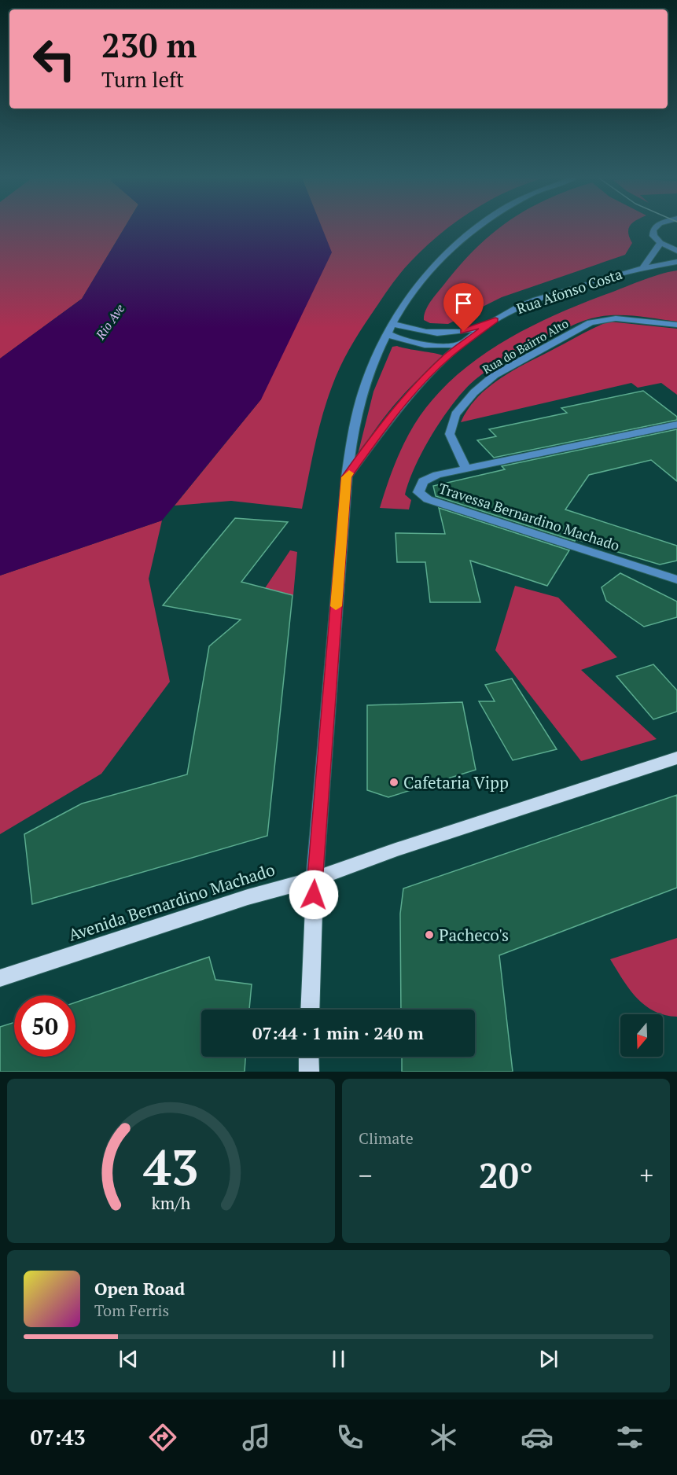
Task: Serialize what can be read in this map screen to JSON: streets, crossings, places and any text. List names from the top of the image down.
{
  "streets": {
    "main road": ["Avenida Bernardino Machado"],
    "street": ["Rua Afonso Costa", "Rua do Bairro Alto", "Travessa Bernardino Machado"]
  },
  "crossings": [
    ["Rua do Bairro Alto", "Travessa Bernardino Machado"]
  ],
  "water": ["Rio Ave"],
  "places": ["Cafetaria Vipp", "Pacheco's"],
  "north": "bottom",
  "page": {
    "turn": ["230 m", "Turn left"],
    "limit": "50",
    "trip": "07:44 · 1 min · 240 m",
    "tile": "Climate",
    "heat": ["−", "20°", "+"],
    "song": ["Open Road", "Tom Ferris"],
    "tabs": "07:43",
    "gauge": ["43", "km/h"]
  }
}
